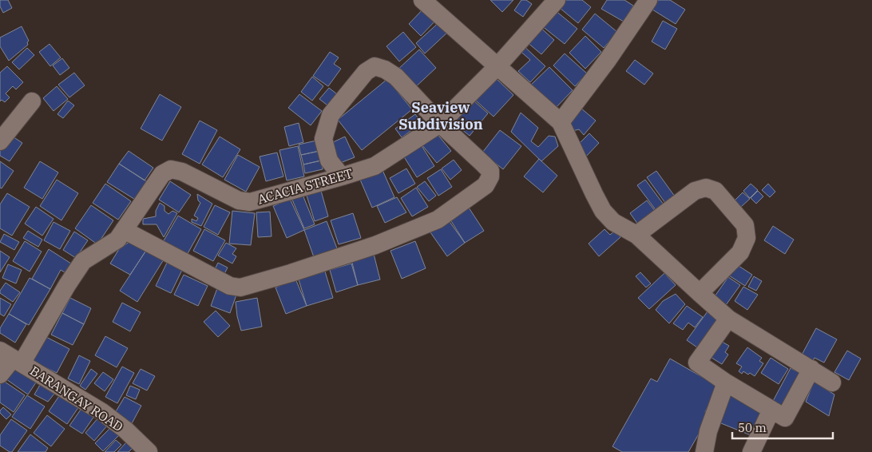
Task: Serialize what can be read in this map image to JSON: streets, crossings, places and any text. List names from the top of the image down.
{
  "streets": {
    "street": ["ACACIA STREET", "BARANGAY ROAD"]
  },
  "crossings": [
    ["ACACIA STREET", "BARANGAY ROAD"]
  ],
  "districts": ["Seaview Subdivision"],
  "scale_bar": "50 m"
}
